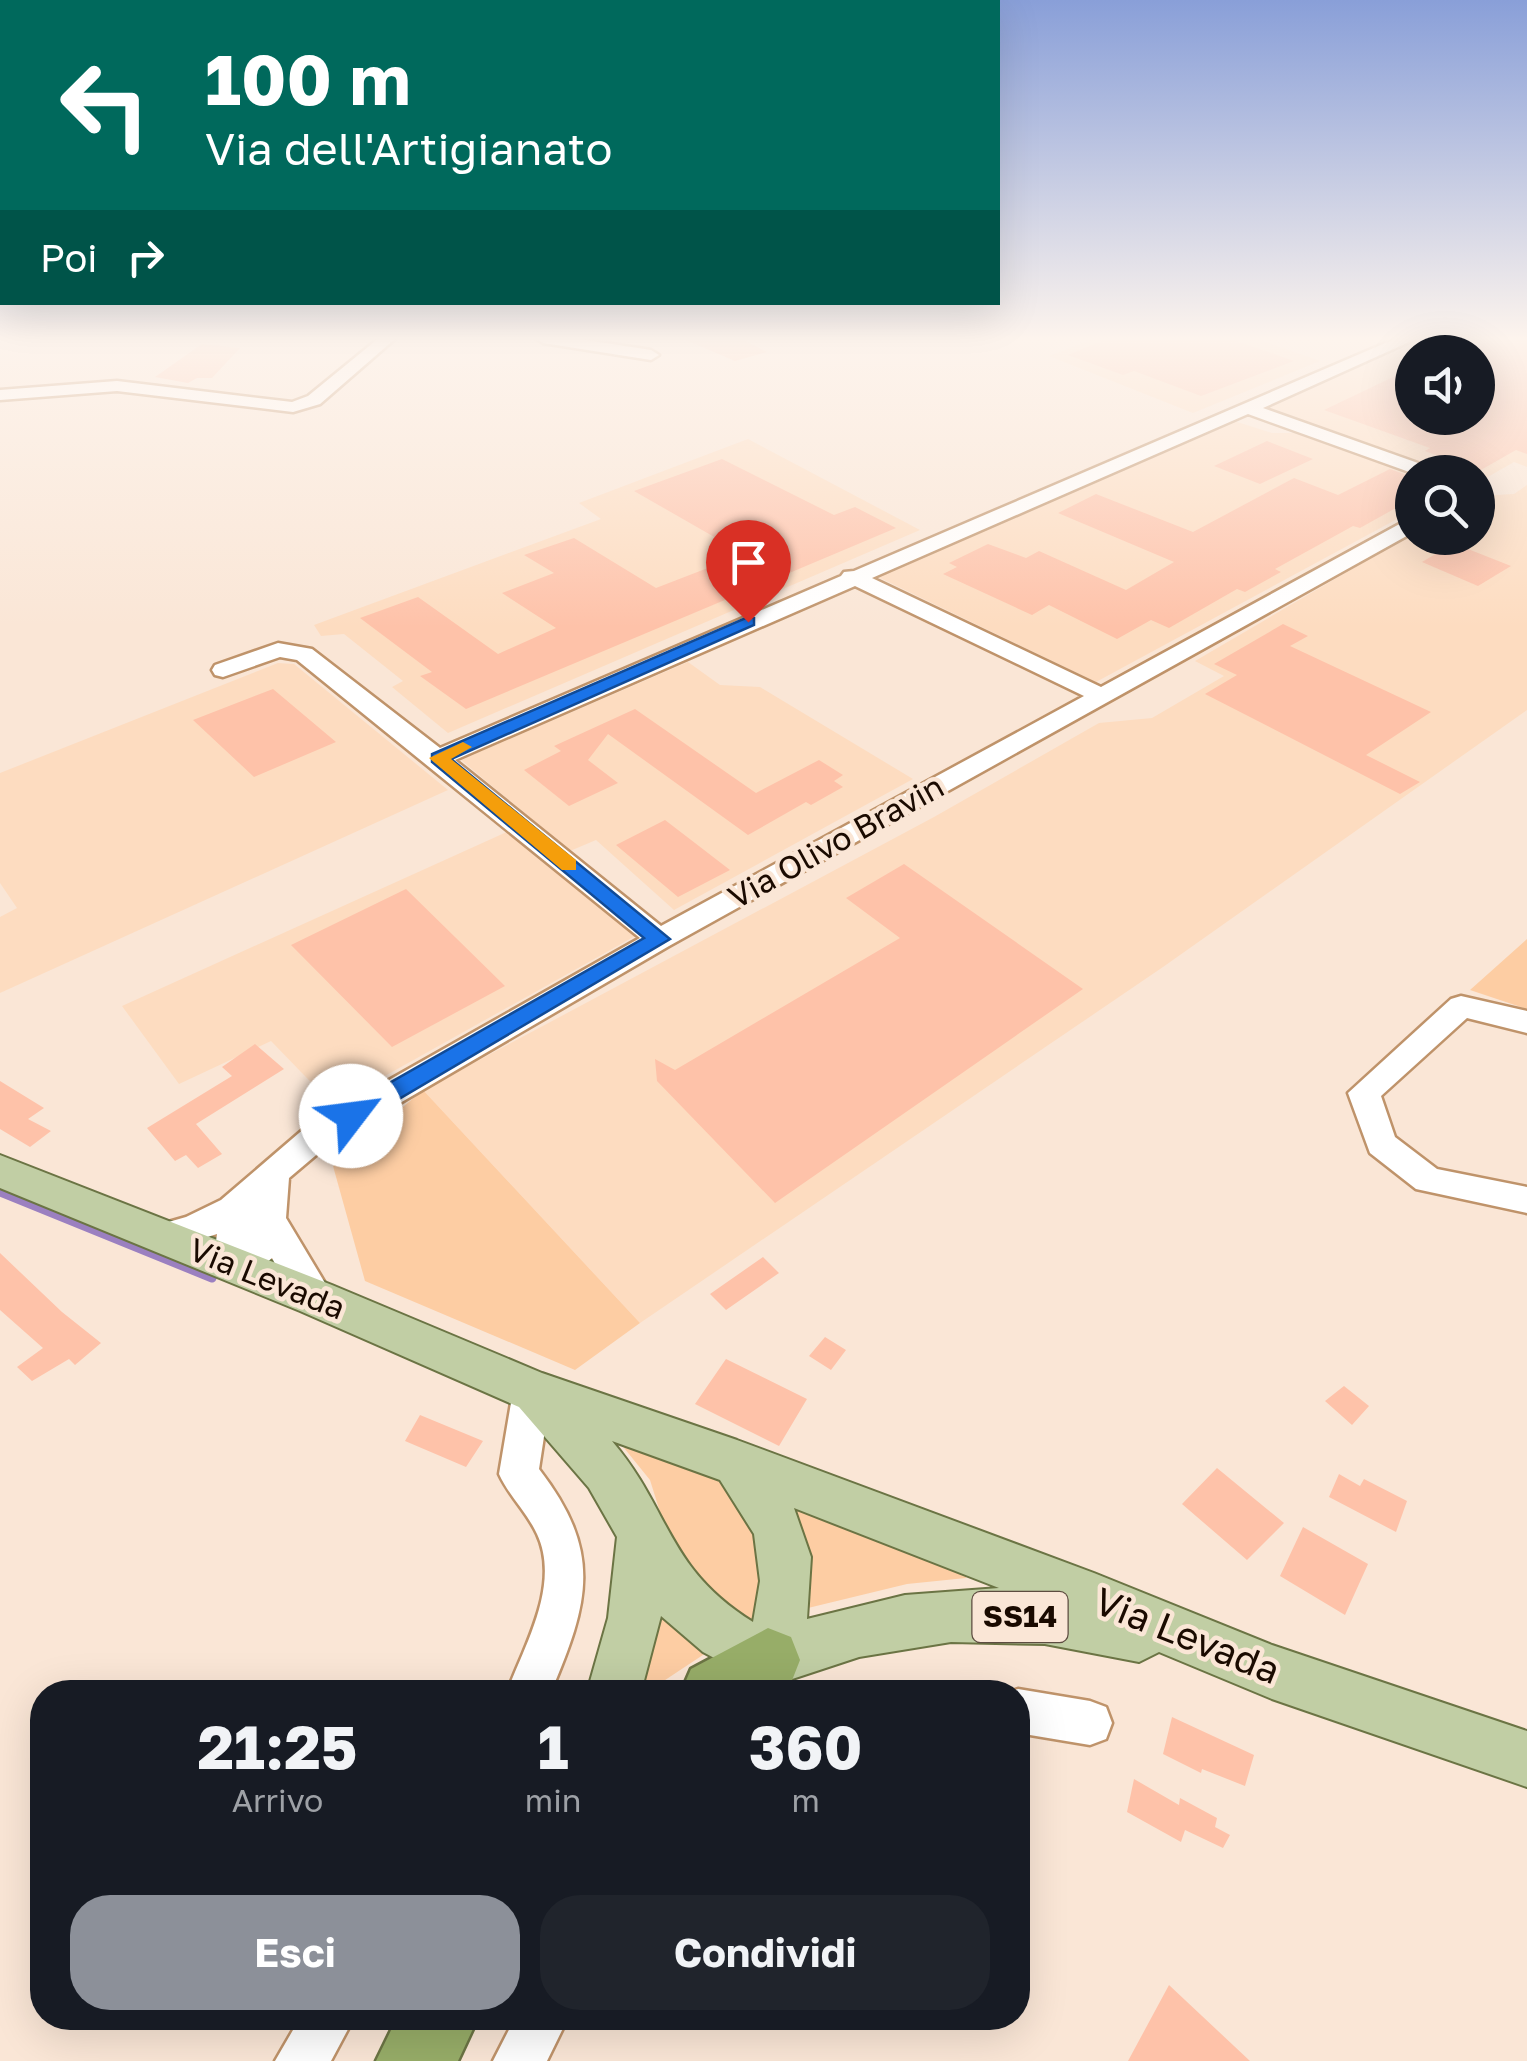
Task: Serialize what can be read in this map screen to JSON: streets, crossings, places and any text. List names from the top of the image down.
{
  "streets": {
    "main road": ["Via Levada", "SS14"],
    "street": ["Via Olivo Bravin"]
  },
  "crossings": [
    ["Via Levada", "SS14"]
  ],
  "page": {
    "turn": ["100 m", "Via dell'Artigianato"],
    "then": "Poi",
    "eta": [
      "21:25",
      "Arrivo",
      "1",
      "min",
      "360",
      "m"
    ],
    "buttons": ["Esci", "Condividi"]
  }
}
